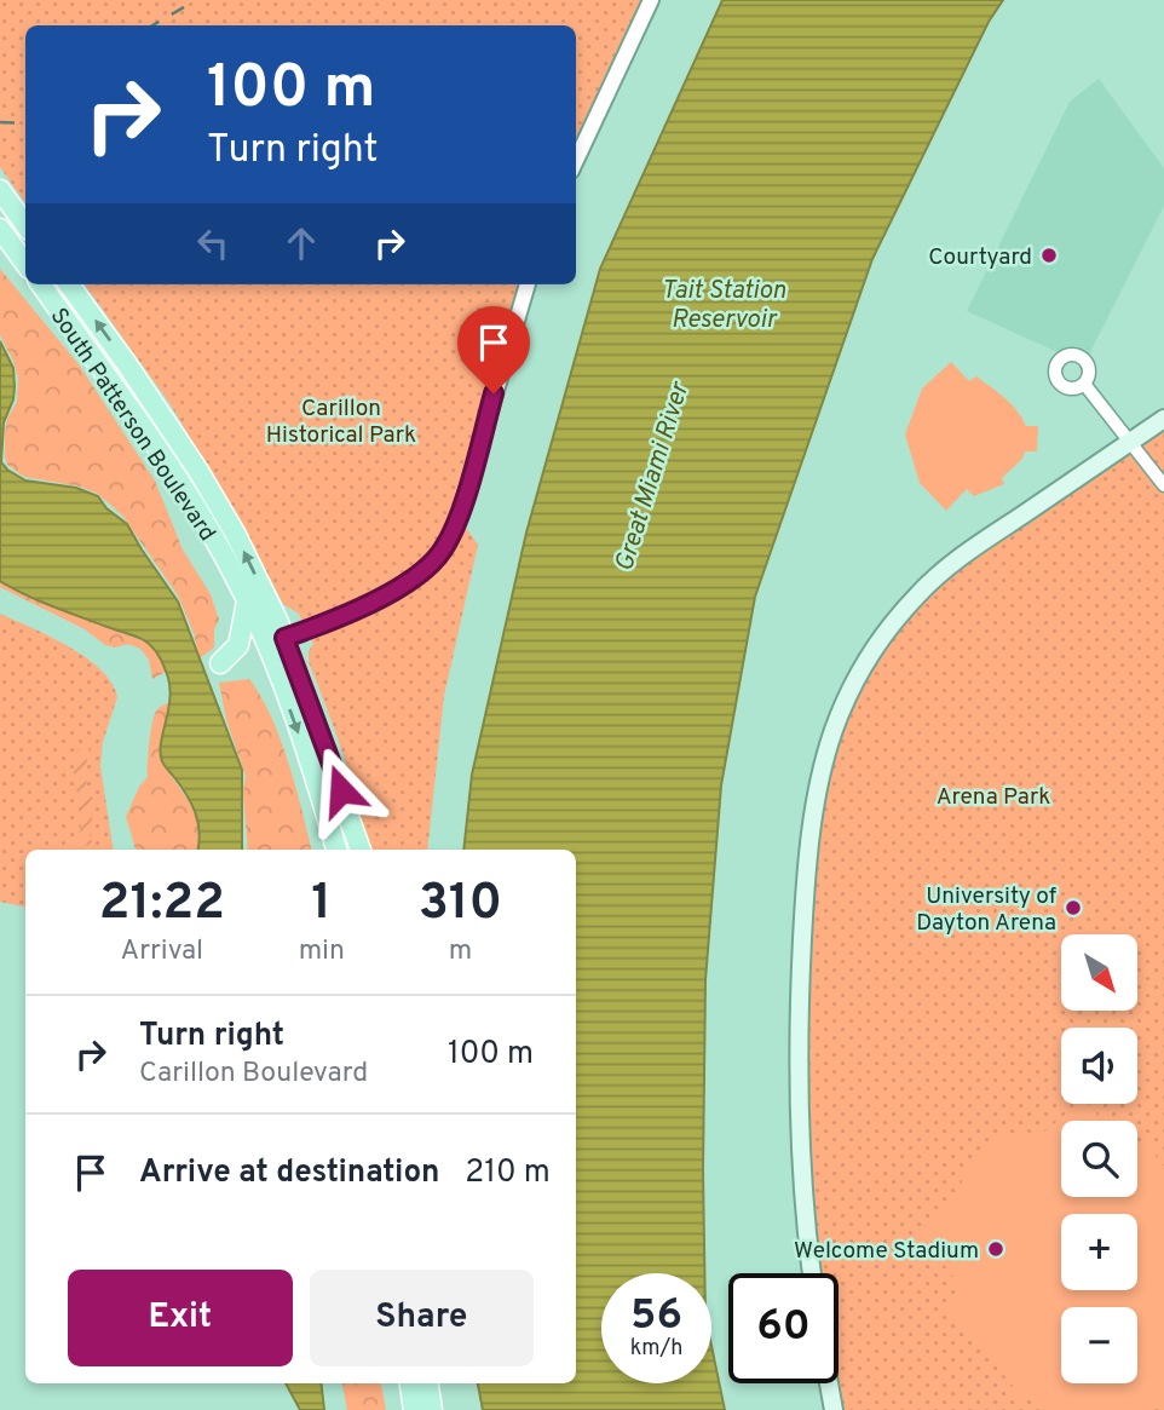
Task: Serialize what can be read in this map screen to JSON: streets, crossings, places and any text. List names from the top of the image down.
{
  "streets": {
    "main road": ["South Patterson Boulevard"]
  },
  "water": ["Tait Station Reservoir", "Great Miami River"],
  "parks": ["Carillon Historical Park", "Arena Park"],
  "places": ["Courtyard", "University of Dayton Arena", "Welcome Stadium"],
  "north": "bottom right",
  "page": {
    "turn": ["100 m", "Turn right"],
    "eta": [
      "21:22",
      "Arrival",
      "1",
      "min",
      "310",
      "m"
    ],
    "map_buttons": ["+", "−"],
    "list": [
      {
        "name": "Turn right",
        "note": "Carillon Boulevard",
        "value": "100 m"
      },
      {
        "name": "Arrive at destination",
        "value": "210 m"
      }
    ],
    "buttons": ["Exit", "Share"],
    "speed": "56 km/h",
    "limit": "60"
  }
}
